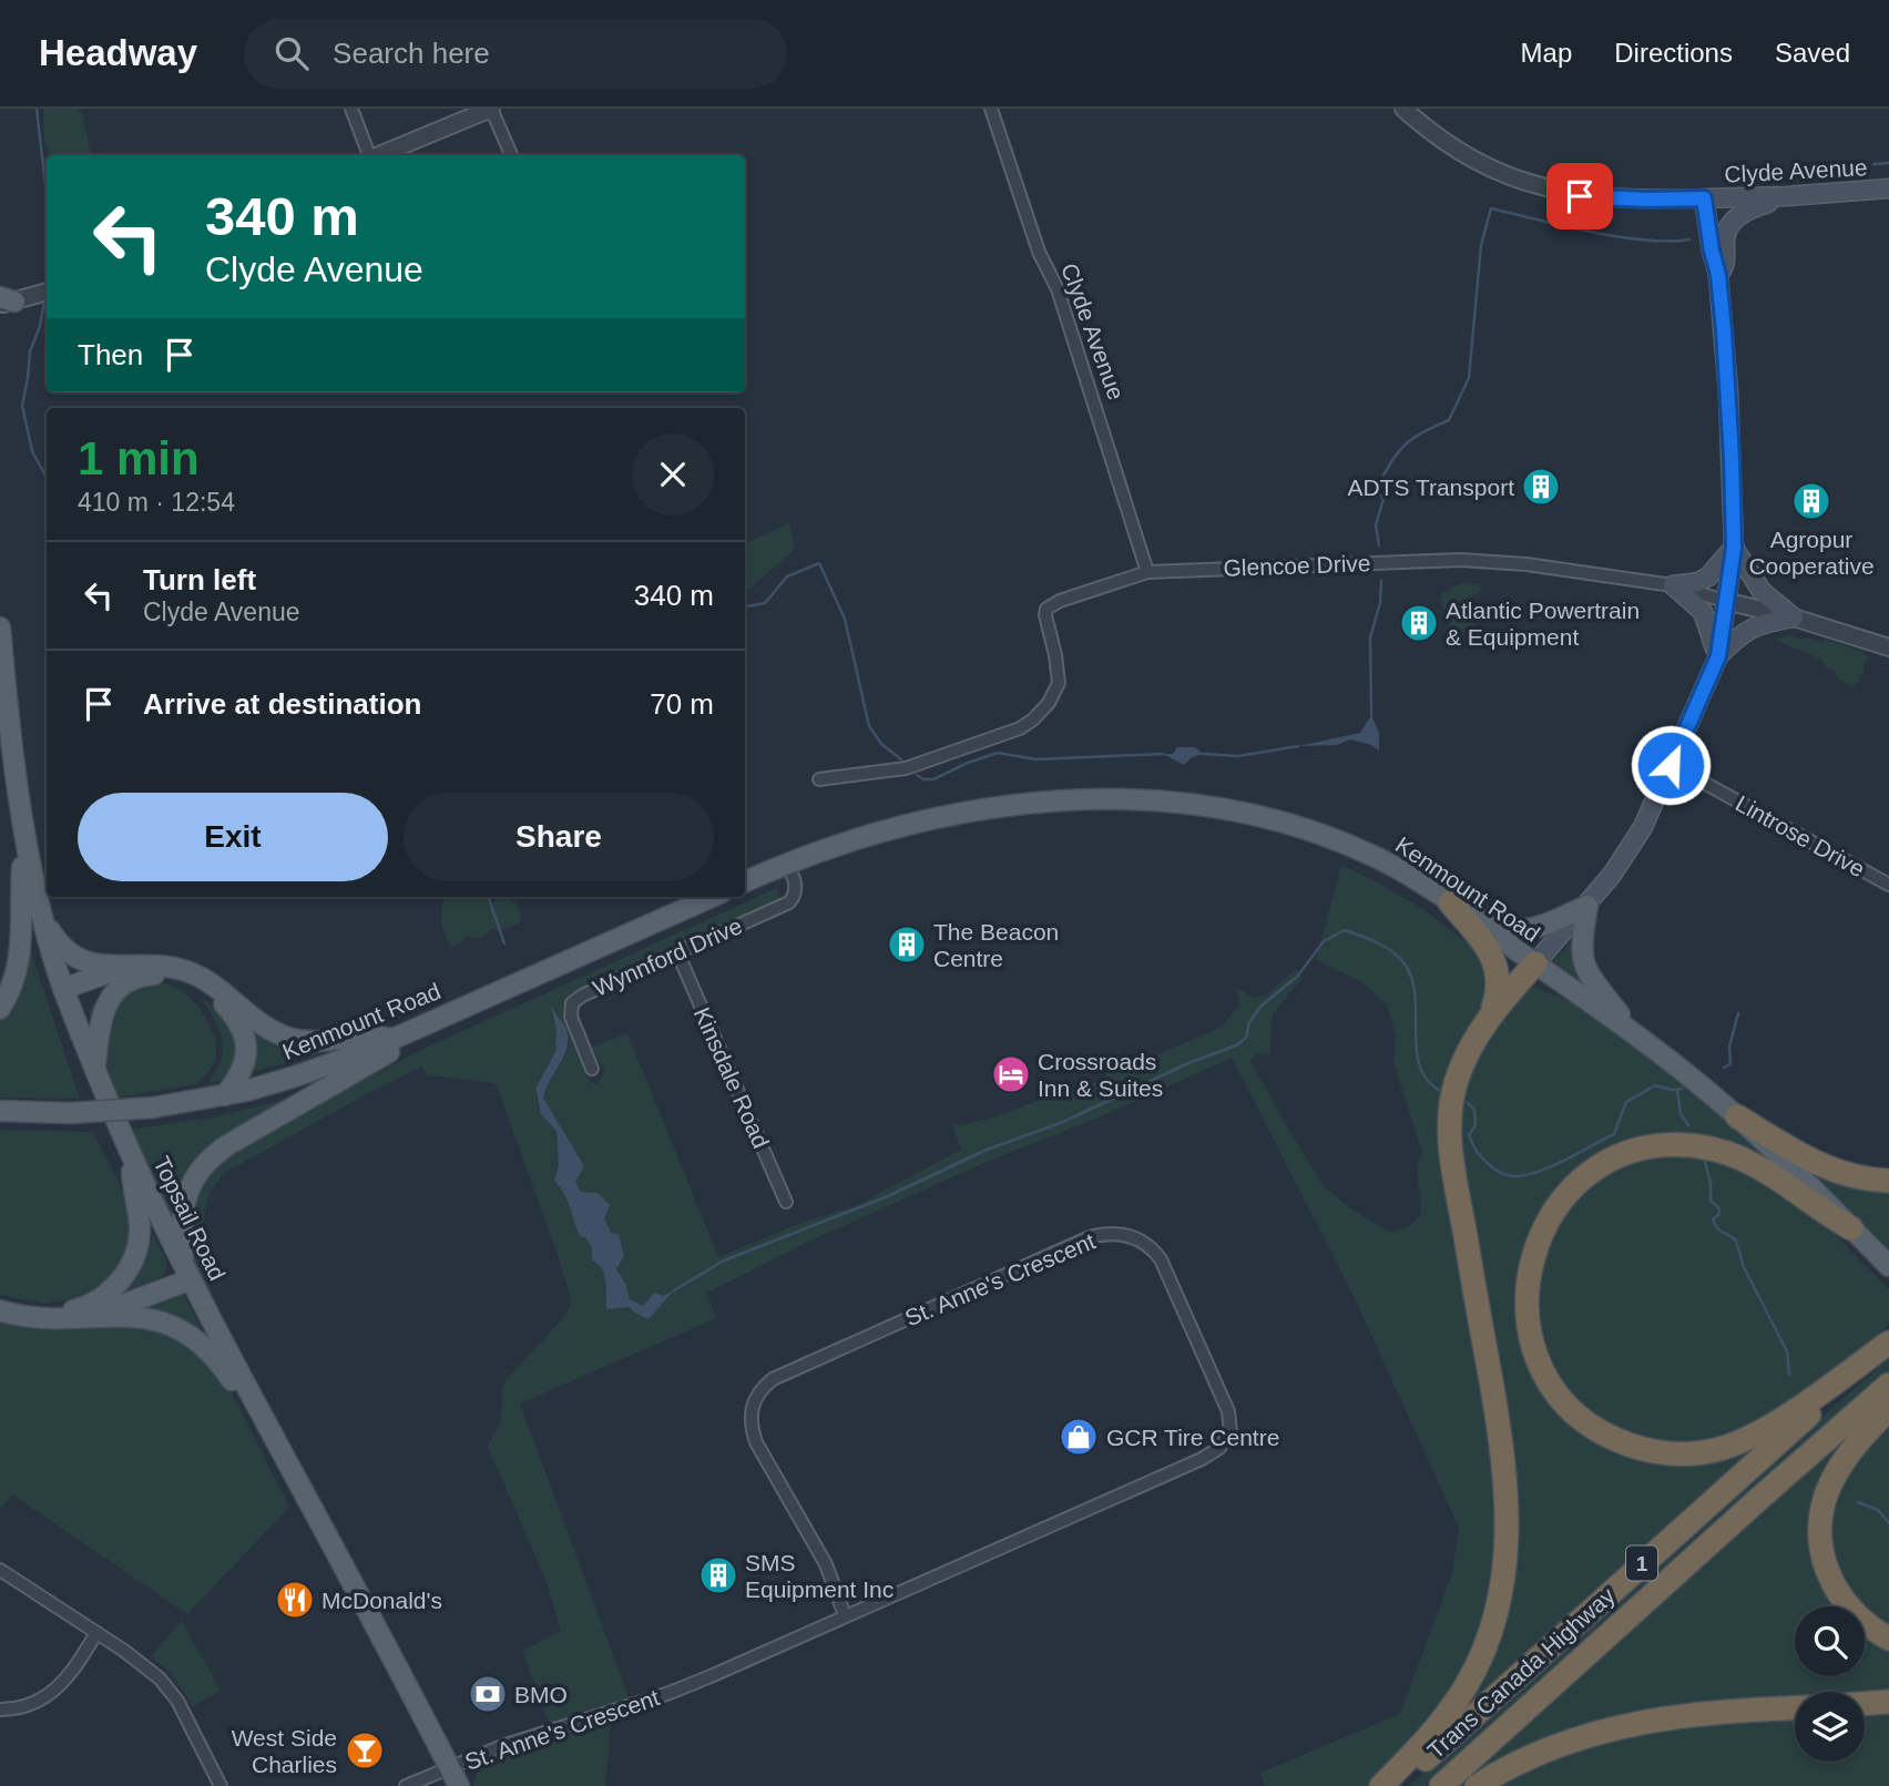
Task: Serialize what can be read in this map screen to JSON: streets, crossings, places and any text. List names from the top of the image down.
{
  "streets": {
    "highway": ["1", "Trans Canada Highway"],
    "main road": ["Clyde Avenue", "Kenmount Road", "Topsail Road"],
    "street": [
      "Glencoe Drive",
      "Lintrose Drive",
      "Wynnford Drive",
      "Kinsdale Road",
      "St. Anne's Crescent"
    ]
  },
  "crossings": [
    ["Clyde Avenue", "Glencoe Drive"],
    ["Kenmount Road", "Wynnford Drive"],
    ["Wynnford Drive", "Kinsdale Road"],
    ["Topsail Road", "St. Anne's Crescent"]
  ],
  "places": {
    "building": [
      "ADTS Transport",
      "Agropur Cooperative",
      "Atlantic Powertrain & Equipment",
      "The Beacon Centre",
      "SMS Equipment Inc"
    ],
    "hotel": ["Crossroads Inn & Suites"],
    "shop": ["GCR Tire Centre"],
    "restaurant": ["McDonald's"],
    "bank": ["BMO"],
    "bar": ["West Side Charlies"]
  },
  "page": {
    "header": "Headway",
    "search": "Search here",
    "nav": ["Map", "Directions", "Saved"],
    "turn": ["340 m", "Clyde Avenue"],
    "then": "Then",
    "heading": ["1 min", "410 m · 12:54"],
    "list": [
      {
        "name": "Turn left",
        "note": "Clyde Avenue",
        "value": "340 m"
      },
      {
        "name": "Arrive at destination",
        "value": "70 m"
      }
    ],
    "buttons": ["Exit", "Share"]
  }
}
